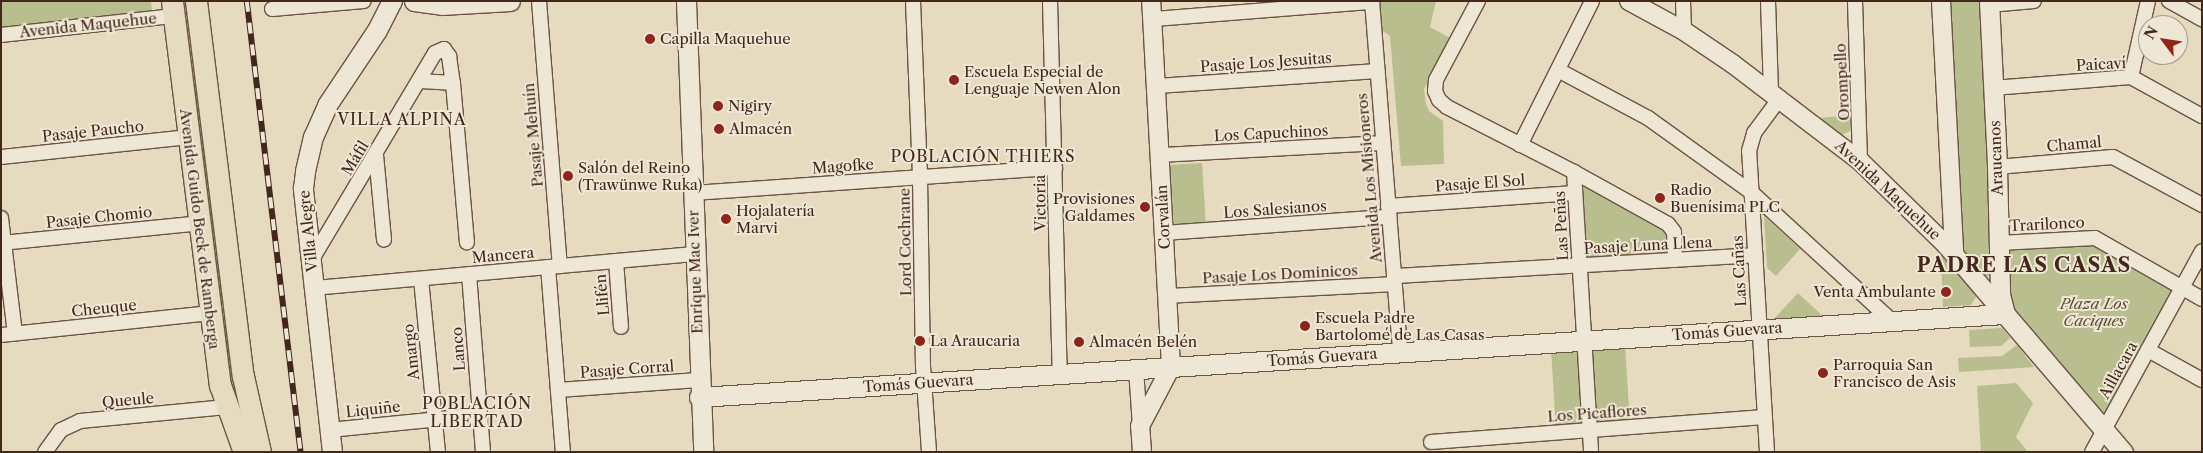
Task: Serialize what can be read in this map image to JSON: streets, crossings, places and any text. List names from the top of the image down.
{
  "streets": {
    "main road": [
      "Avenida Maquehue",
      "Araucanos",
      "Avenida Guido Beck de Ramberga",
      "Villa Alegre",
      "Enrique Mac Iver",
      "Tomás Guevara"
    ],
    "street": [
      "Pasaje Los Jesuitas",
      "Paicaví",
      "Orompello",
      "Pasaje Paucho",
      "Los Capuchinos",
      "Pasaje Mehuín",
      "Chamal",
      "Máfil",
      "Magofke",
      "Avenida Los Misioneros",
      "Pasaje El Sol",
      "Victoria",
      "Los Salesianos",
      "Pasaje Chomio",
      "Corvalán",
      "Trarilonco",
      "Las Peñas",
      "Lord Cochrane",
      "Pasaje Luna Llena",
      "Mancera",
      "Las Cañas",
      "Pasaje Los Dominicos",
      "Llifén",
      "Cheuque",
      "Lanco",
      "Amargo",
      "Pasaje Corral",
      "Aillacara",
      "Queule",
      "Liquiñe",
      "Los Picaflores"
    ]
  },
  "crossings": [
    ["Avenida Maquehue", "Orompello"],
    ["Avenida Maquehue", "Araucanos"],
    ["Avenida Maquehue", "Avenida Guido Beck de Ramberga"],
    ["Avenida Maquehue", "Las Cañas"],
    ["Avenida Maquehue", "Tomás Guevara"],
    ["Avenida Maquehue", "Aillacara"],
    ["Pasaje Los Jesuitas", "Avenida Los Misioneros"],
    ["Pasaje Los Jesuitas", "Corvalán"],
    ["Paicaví", "Araucanos"],
    ["Pasaje Paucho", "Avenida Guido Beck de Ramberga"],
    ["Los Capuchinos", "Avenida Los Misioneros"],
    ["Los Capuchinos", "Corvalán"],
    ["Pasaje Mehuín", "Mancera"],
    ["Pasaje Mehuín", "Pasaje Corral"],
    ["Chamal", "Araucanos"],
    ["Máfil", "Villa Alegre"],
    ["Araucanos", "Trarilonco"],
    ["Araucanos", "Tomás Guevara"],
    ["Magofke", "Victoria"],
    ["Magofke", "Lord Cochrane"],
    ["Magofke", "Enrique Mac Iver"],
    ["Avenida Los Misioneros", "Pasaje El Sol"],
    ["Avenida Los Misioneros", "Los Salesianos"],
    ["Avenida Los Misioneros", "Pasaje Luna Llena"],
    ["Avenida Los Misioneros", "Pasaje Los Dominicos"],
    ["Avenida Los Misioneros", "Tomás Guevara"],
    ["Pasaje El Sol", "Los Salesianos"],
    ["Pasaje El Sol", "Las Peñas"],
    ["Victoria", "Tomás Guevara"],
    ["Los Salesianos", "Corvalán"],
    ["Pasaje Chomio", "Avenida Guido Beck de Ramberga"],
    ["Corvalán", "Pasaje Los Dominicos"],
    ["Corvalán", "Tomás Guevara"],
    ["Trarilonco", "Aillacara"],
    ["Las Peñas", "Pasaje Luna Llena"],
    ["Las Peñas", "Tomás Guevara"],
    ["Las Peñas", "Los Picaflores"],
    ["Avenida Guido Beck de Ramberga", "Cheuque"],
    ["Avenida Guido Beck de Ramberga", "Queule"],
    ["Villa Alegre", "Mancera"],
    ["Villa Alegre", "Liquiñe"],
    ["Lord Cochrane", "Tomás Guevara"],
    ["Pasaje Luna Llena", "Las Cañas"],
    ["Pasaje Luna Llena", "Pasaje Los Dominicos"],
    ["Mancera", "Enrique Mac Iver"],
    ["Mancera", "Llifén"],
    ["Mancera", "Lanco"],
    ["Mancera", "Amargo"],
    ["Las Cañas", "Tomás Guevara"],
    ["Las Cañas", "Los Picaflores"],
    ["Enrique Mac Iver", "Tomás Guevara"],
    ["Enrique Mac Iver", "Pasaje Corral"],
    ["Tomás Guevara", "Pasaje Corral"],
    ["Lanco", "Liquiñe"],
    ["Amargo", "Liquiñe"]
  ],
  "districts": [
    "VILLA ALPINA",
    "POBLACIÓN THIERS",
    "PADRE LAS CASAS",
    "POBLACIÓN LIBERTAD"
  ],
  "parks": ["Plaza Los Caciques"],
  "places": [
    "Capilla Maquehue",
    "Escuela Especial de Lenguaje Newen Alon",
    "Nigiry",
    "Almacén",
    "Salón del Reino (Trawünwe Ruka)",
    "Radio Buenísima PLC",
    "Provisiones Galdames",
    "Hojalatería Marvi",
    "Venta Ambulante",
    "Escuela Padre Bartolomé de Las Casas",
    "La Araucaria",
    "Almacén Belén",
    "Parroquia San Francisco de Asis"
  ],
  "north": "top left"
}
